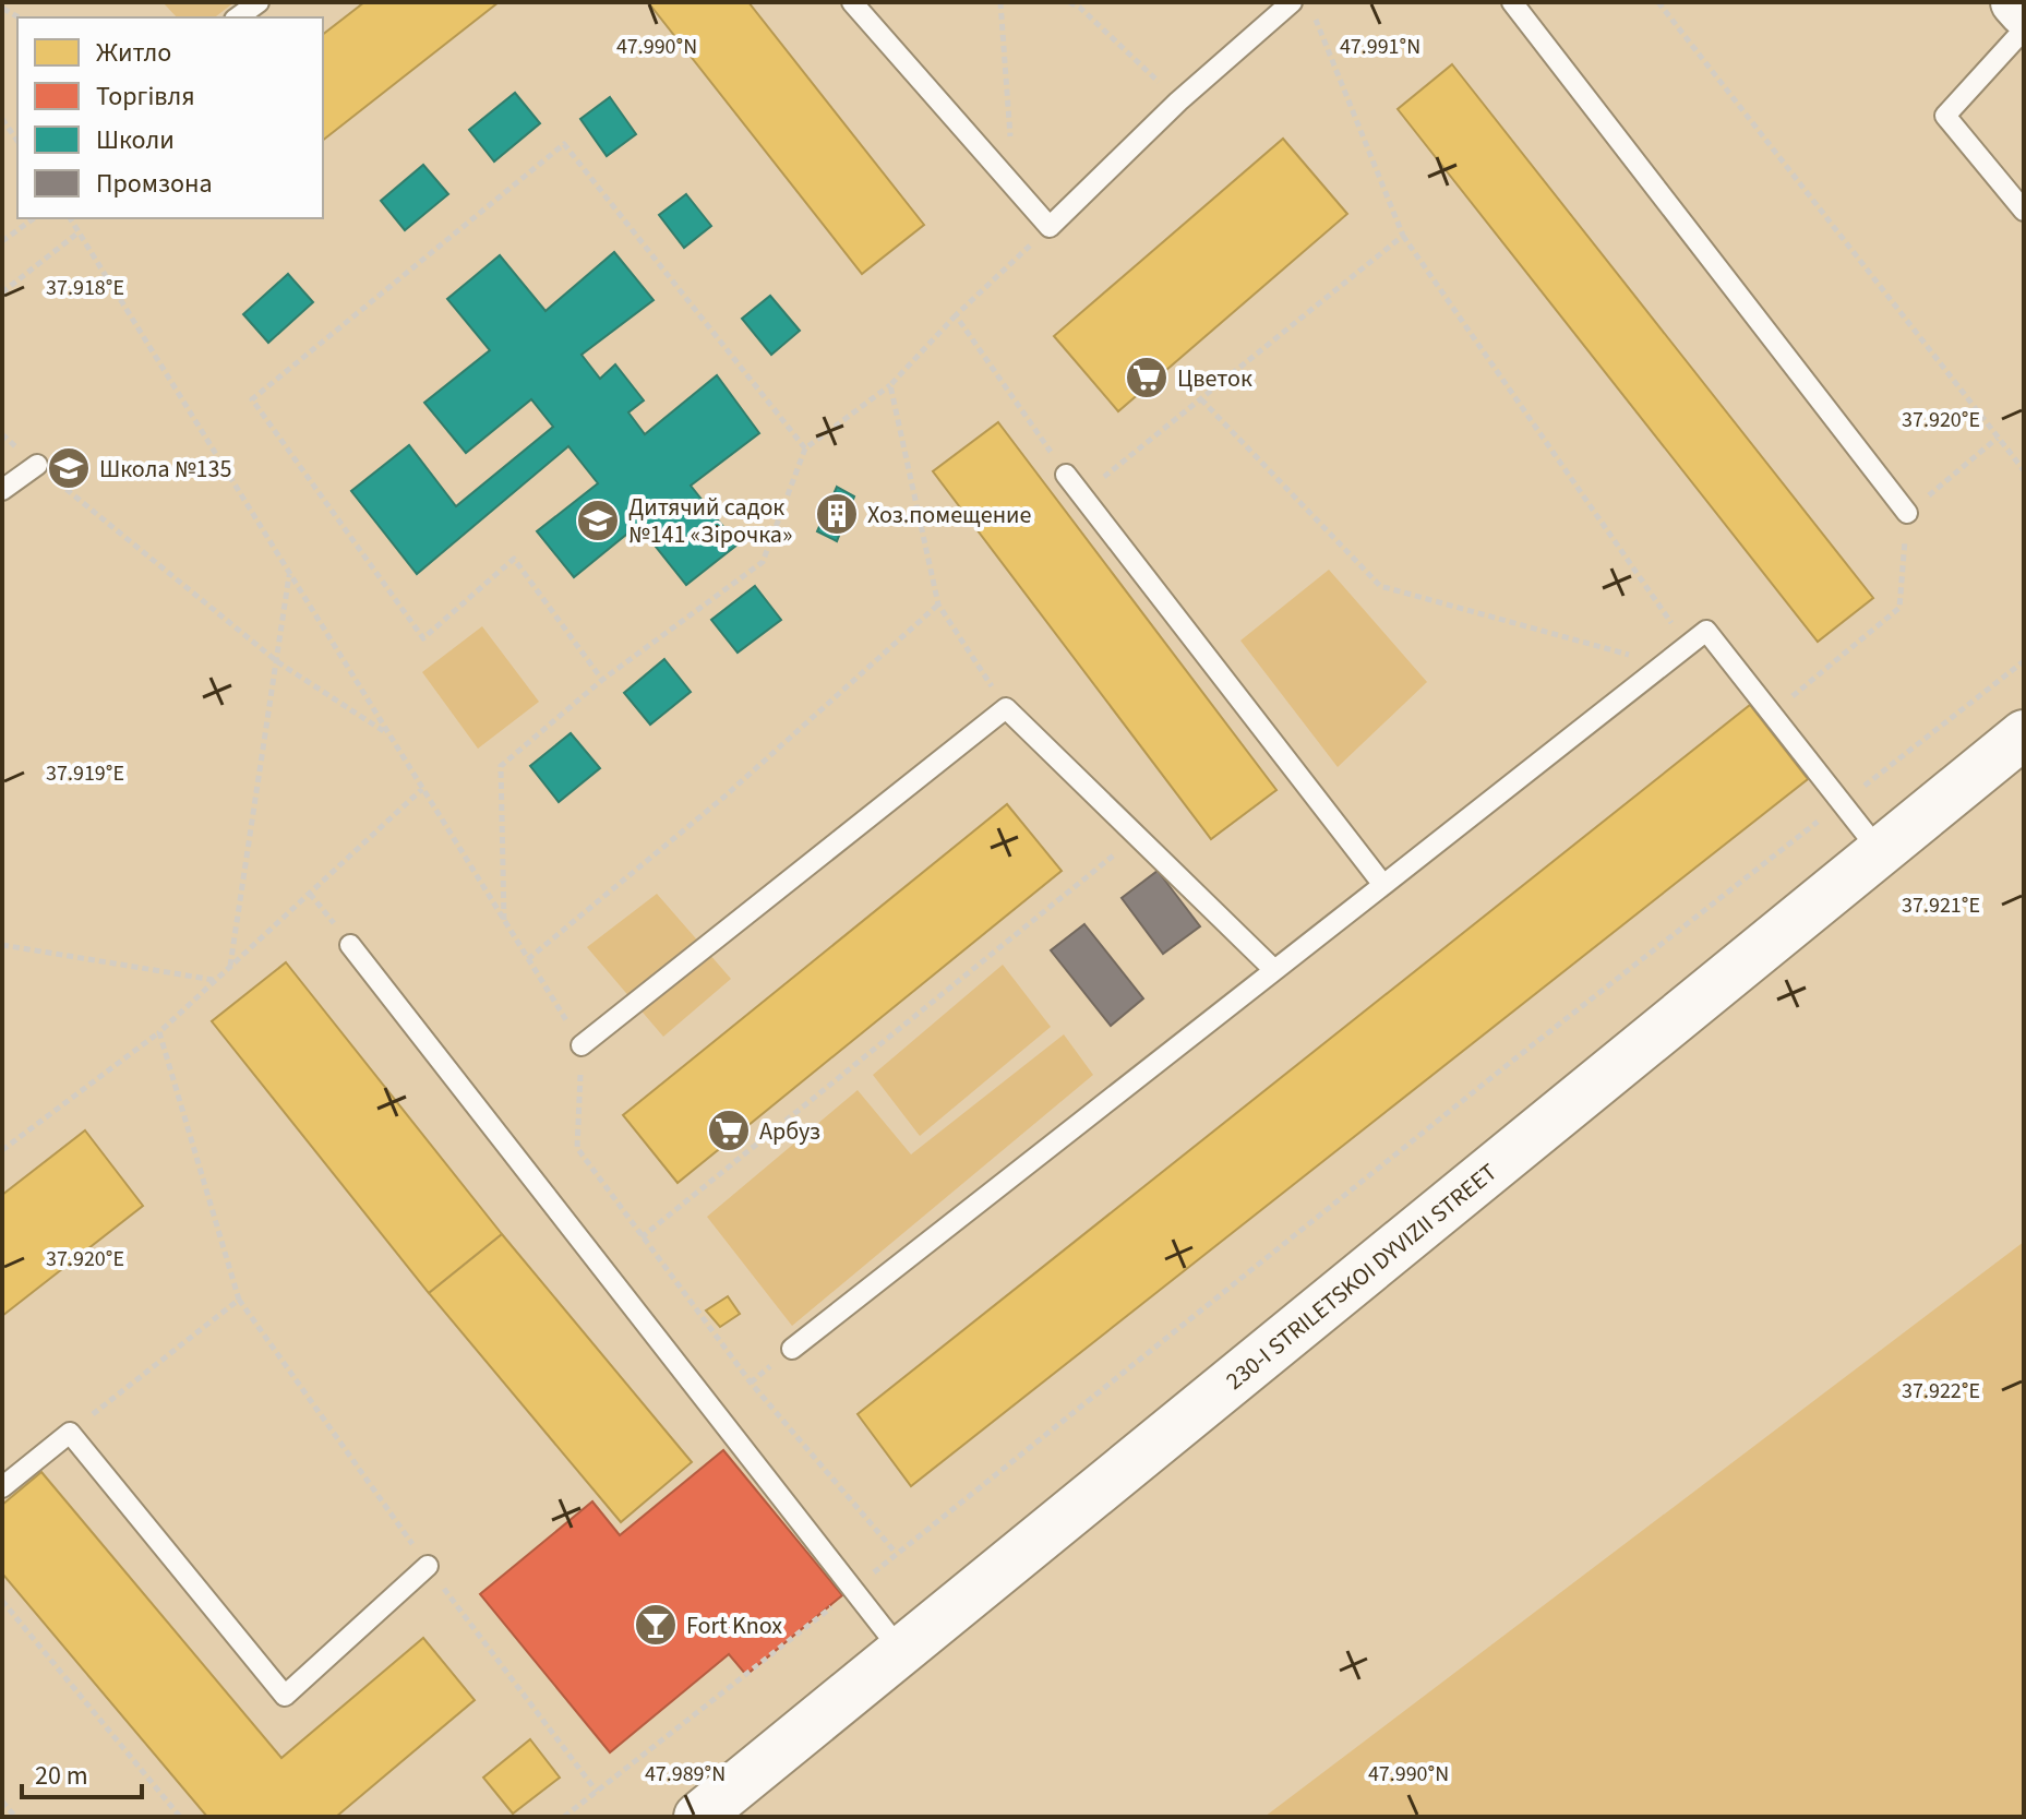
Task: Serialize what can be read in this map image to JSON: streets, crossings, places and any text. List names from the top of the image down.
{
  "streets": {
    "street": ["230-I STRILETSKOI DYVIZII STREET"]
  },
  "places": {
    "supermarket": ["Цветок", "Арбуз"],
    "school or university": ["Школа №135", "Дитячий садок №141 «Зiрочка»"],
    "building": ["Хоз.помещение"],
    "bar": ["Fort Knox"]
  },
  "legend": [
    "Житло",
    "Торгівля",
    "Школи",
    "Промзона"
  ],
  "scale_bar": "20 m",
  "coordinates": [
    "47.990°N",
    "47.991°N",
    "37.918°E",
    "37.920°E",
    "37.919°E",
    "37.921°E",
    "37.922°E",
    "47.989°N"
  ]
}
